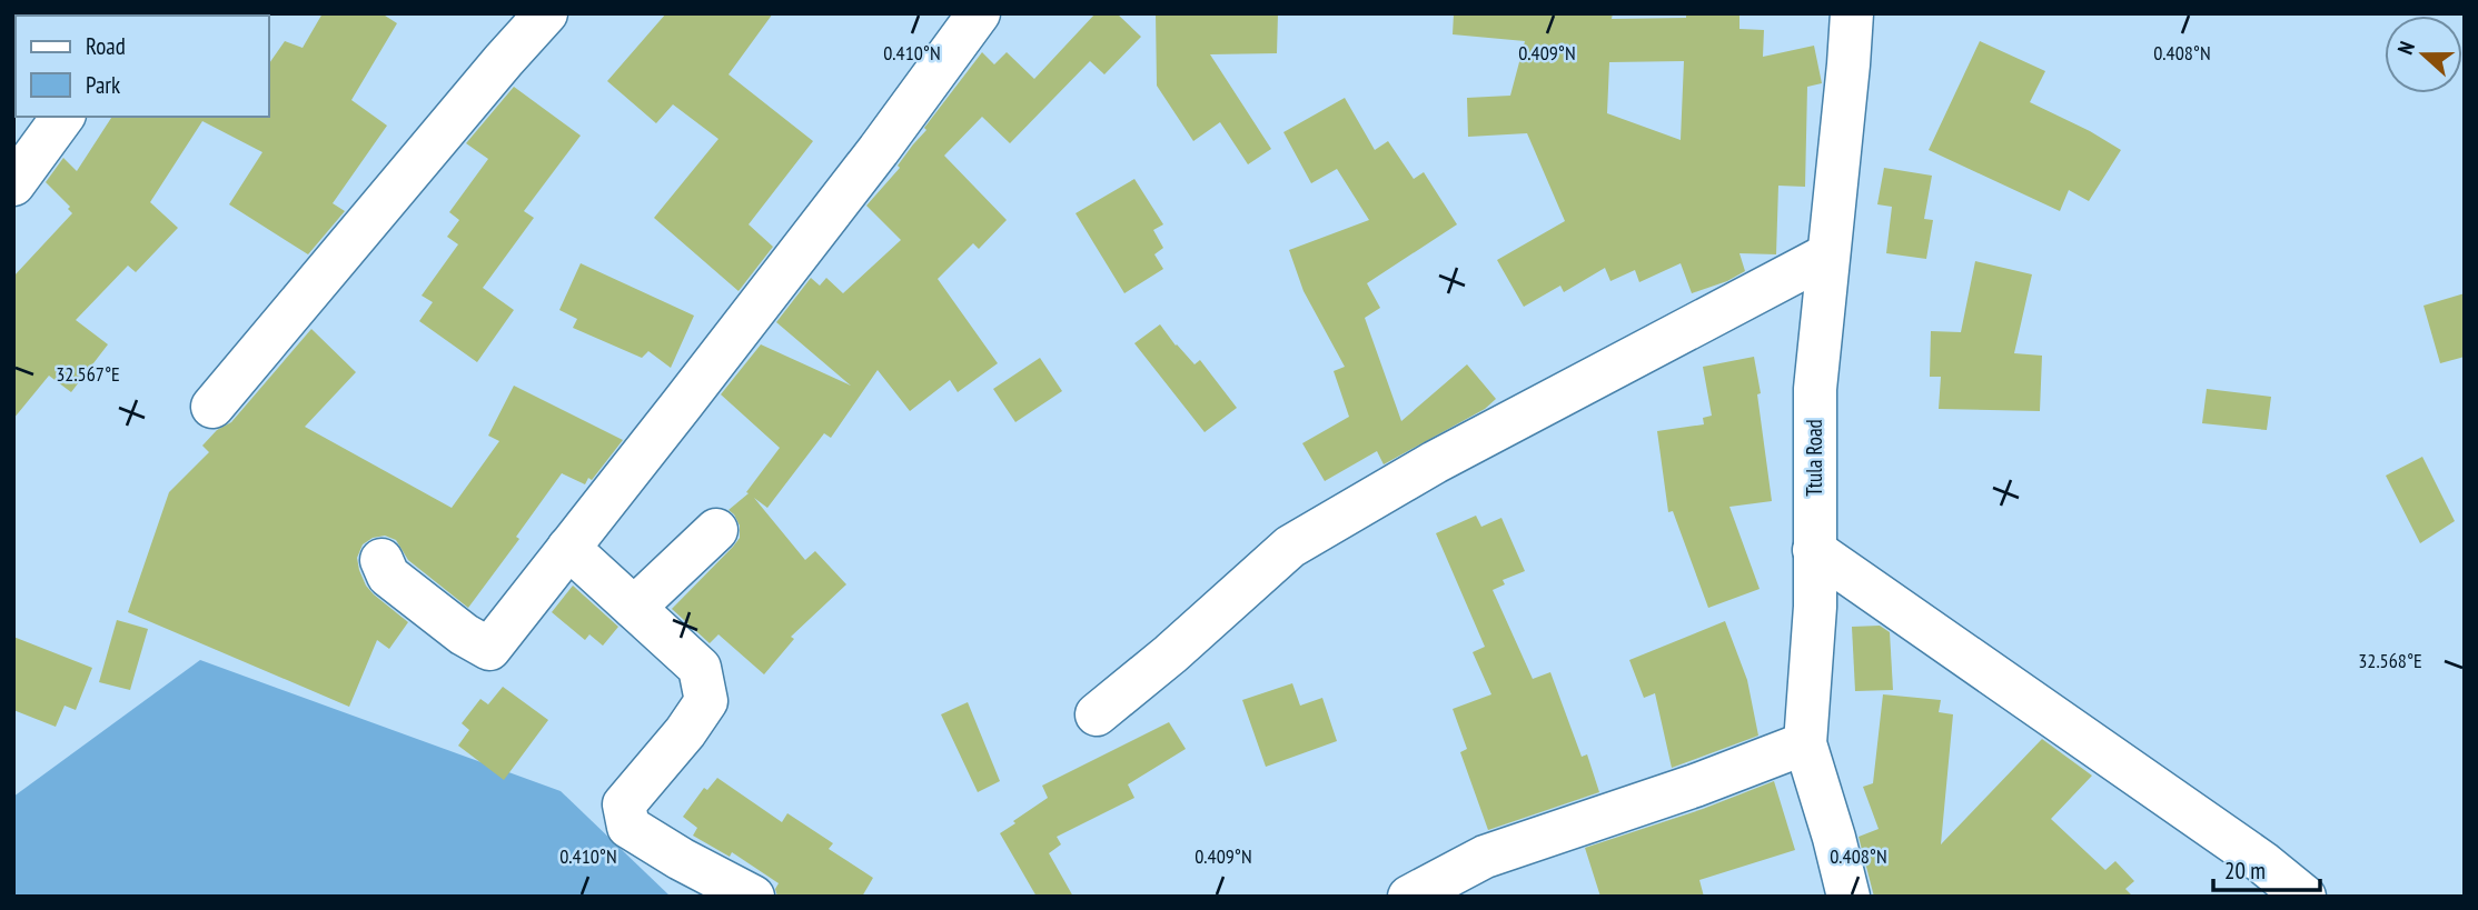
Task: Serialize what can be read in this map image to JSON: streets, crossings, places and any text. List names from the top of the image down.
{
  "streets": {
    "street": ["Ttula Road"]
  },
  "legend": ["Road", "Park"],
  "scale_bar": "20 m",
  "north": "left",
  "coordinates": [
    "0.408°N",
    "0.410°N",
    "0.409°N",
    "32.567°E",
    "32.568°E"
  ]
}
